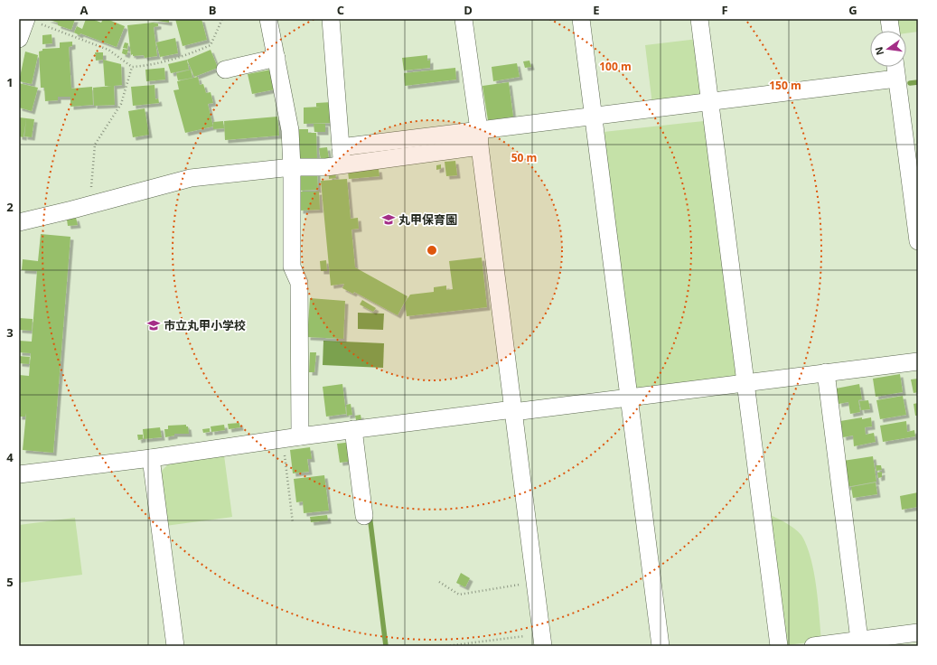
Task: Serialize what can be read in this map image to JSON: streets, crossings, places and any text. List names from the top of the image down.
{
  "places": {
    "school or university": ["丸甲保育園", "市立丸甲小学校"]
  },
  "north": "left",
  "grid": {
    "columns": [
      "A",
      "B",
      "C",
      "D",
      "E",
      "F",
      "G"
    ],
    "rows": [
      "1",
      "2",
      "3",
      "4",
      "5"
    ]
  },
  "rings": ["100 m", "150 m", "50 m"]
}
